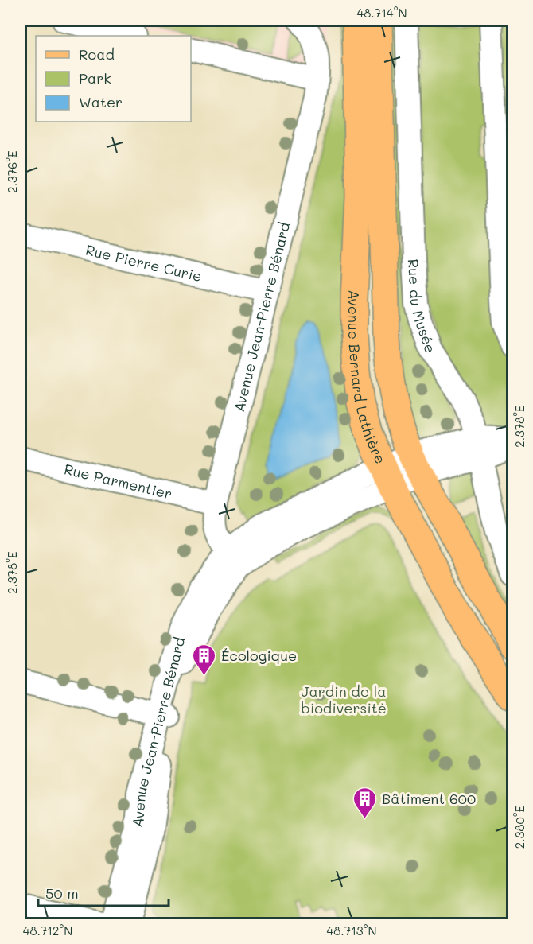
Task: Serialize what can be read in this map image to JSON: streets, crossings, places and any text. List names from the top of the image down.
{
  "streets": {
    "main road": ["Avenue Bernard Lathière"],
    "street": [
      "Rue Pierre Curie",
      "Rue du Musée",
      "Avenue Jean-Pierre Bénard",
      "Rue Parmentier"
    ]
  },
  "crossings": [
    ["Rue Pierre Curie", "Avenue Jean-Pierre Bénard"],
    ["Rue du Musée", "Avenue Jean-Pierre Bénard"],
    ["Avenue Jean-Pierre Bénard", "Avenue Bernard Lathière"],
    ["Avenue Jean-Pierre Bénard", "Rue Parmentier"]
  ],
  "parks": ["Jardin de la biodiversité"],
  "places": {
    "building": ["Écologique", "Bâtiment 600"]
  },
  "legend": ["Road", "Park", "Water"],
  "scale_bar": "50 m",
  "coordinates": [
    "48.714°N",
    "2.376°E",
    "2.378°E",
    "2.380°E",
    "48.712°N",
    "48.713°N"
  ]
}
